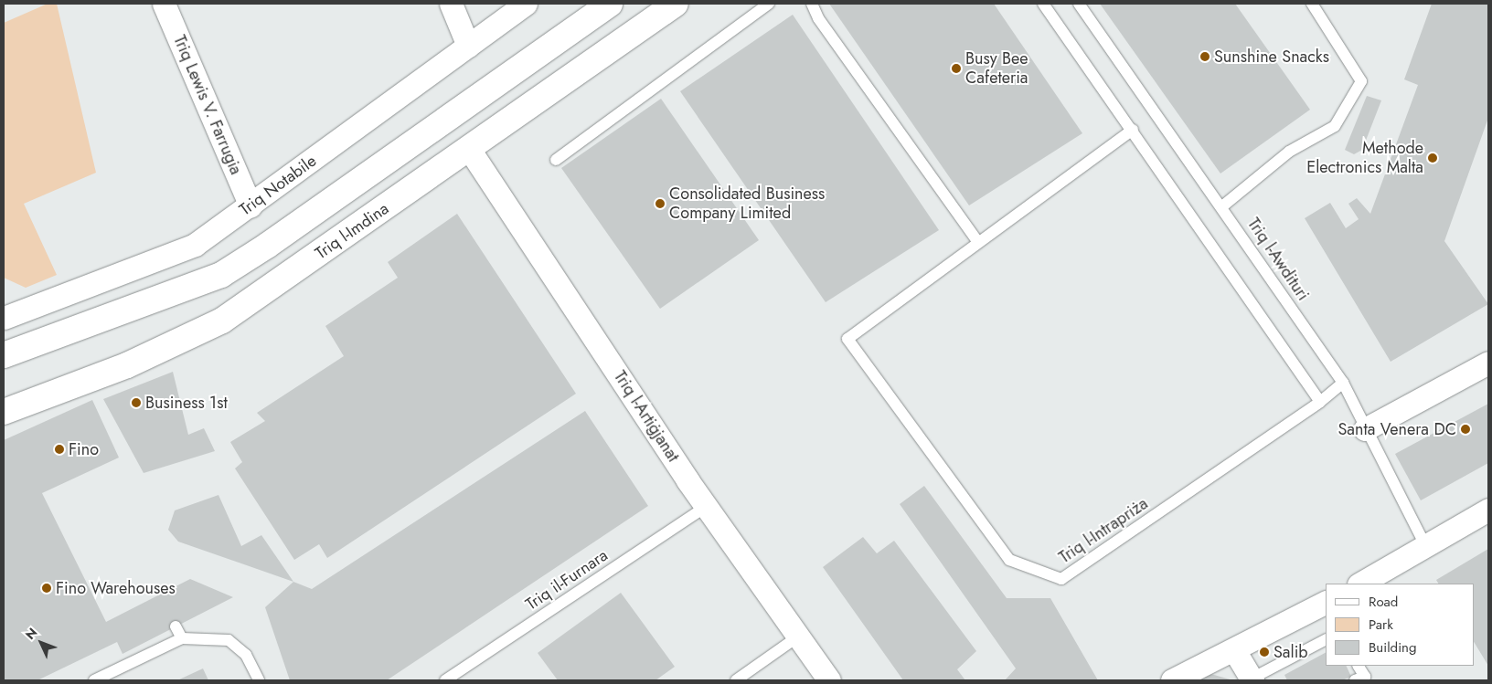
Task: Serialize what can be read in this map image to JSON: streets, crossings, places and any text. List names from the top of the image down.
{
  "streets": {
    "main road": ["Triq l-Imdina"],
    "street": ["Triq Lewis V. Farrugia", "Triq Notabile", "Triq l-Artiġjanat"],
    "lane": ["Triq l-Awdituri", "Triq l-Intrapriża", "Triq il-Furnara"]
  },
  "crossings": [
    ["Triq Lewis V. Farrugia", "Triq Notabile"],
    ["Triq l-Imdina", "Triq l-Artiġjanat"],
    ["Triq l-Awdituri", "Triq l-Intrapriża"],
    ["Triq l-Artiġjanat", "Triq il-Furnara"]
  ],
  "places": [
    "Sunshine Snacks",
    "Busy Bee Cafeteria",
    "Methode Electronics Malta",
    "Consolidated Business Company Limited",
    "Business 1st",
    "Santa Venera DC",
    "Fino",
    "Fino Warehouses",
    "Salib"
  ],
  "legend": ["Road", "Park", "Building"],
  "north": "top left"
}
